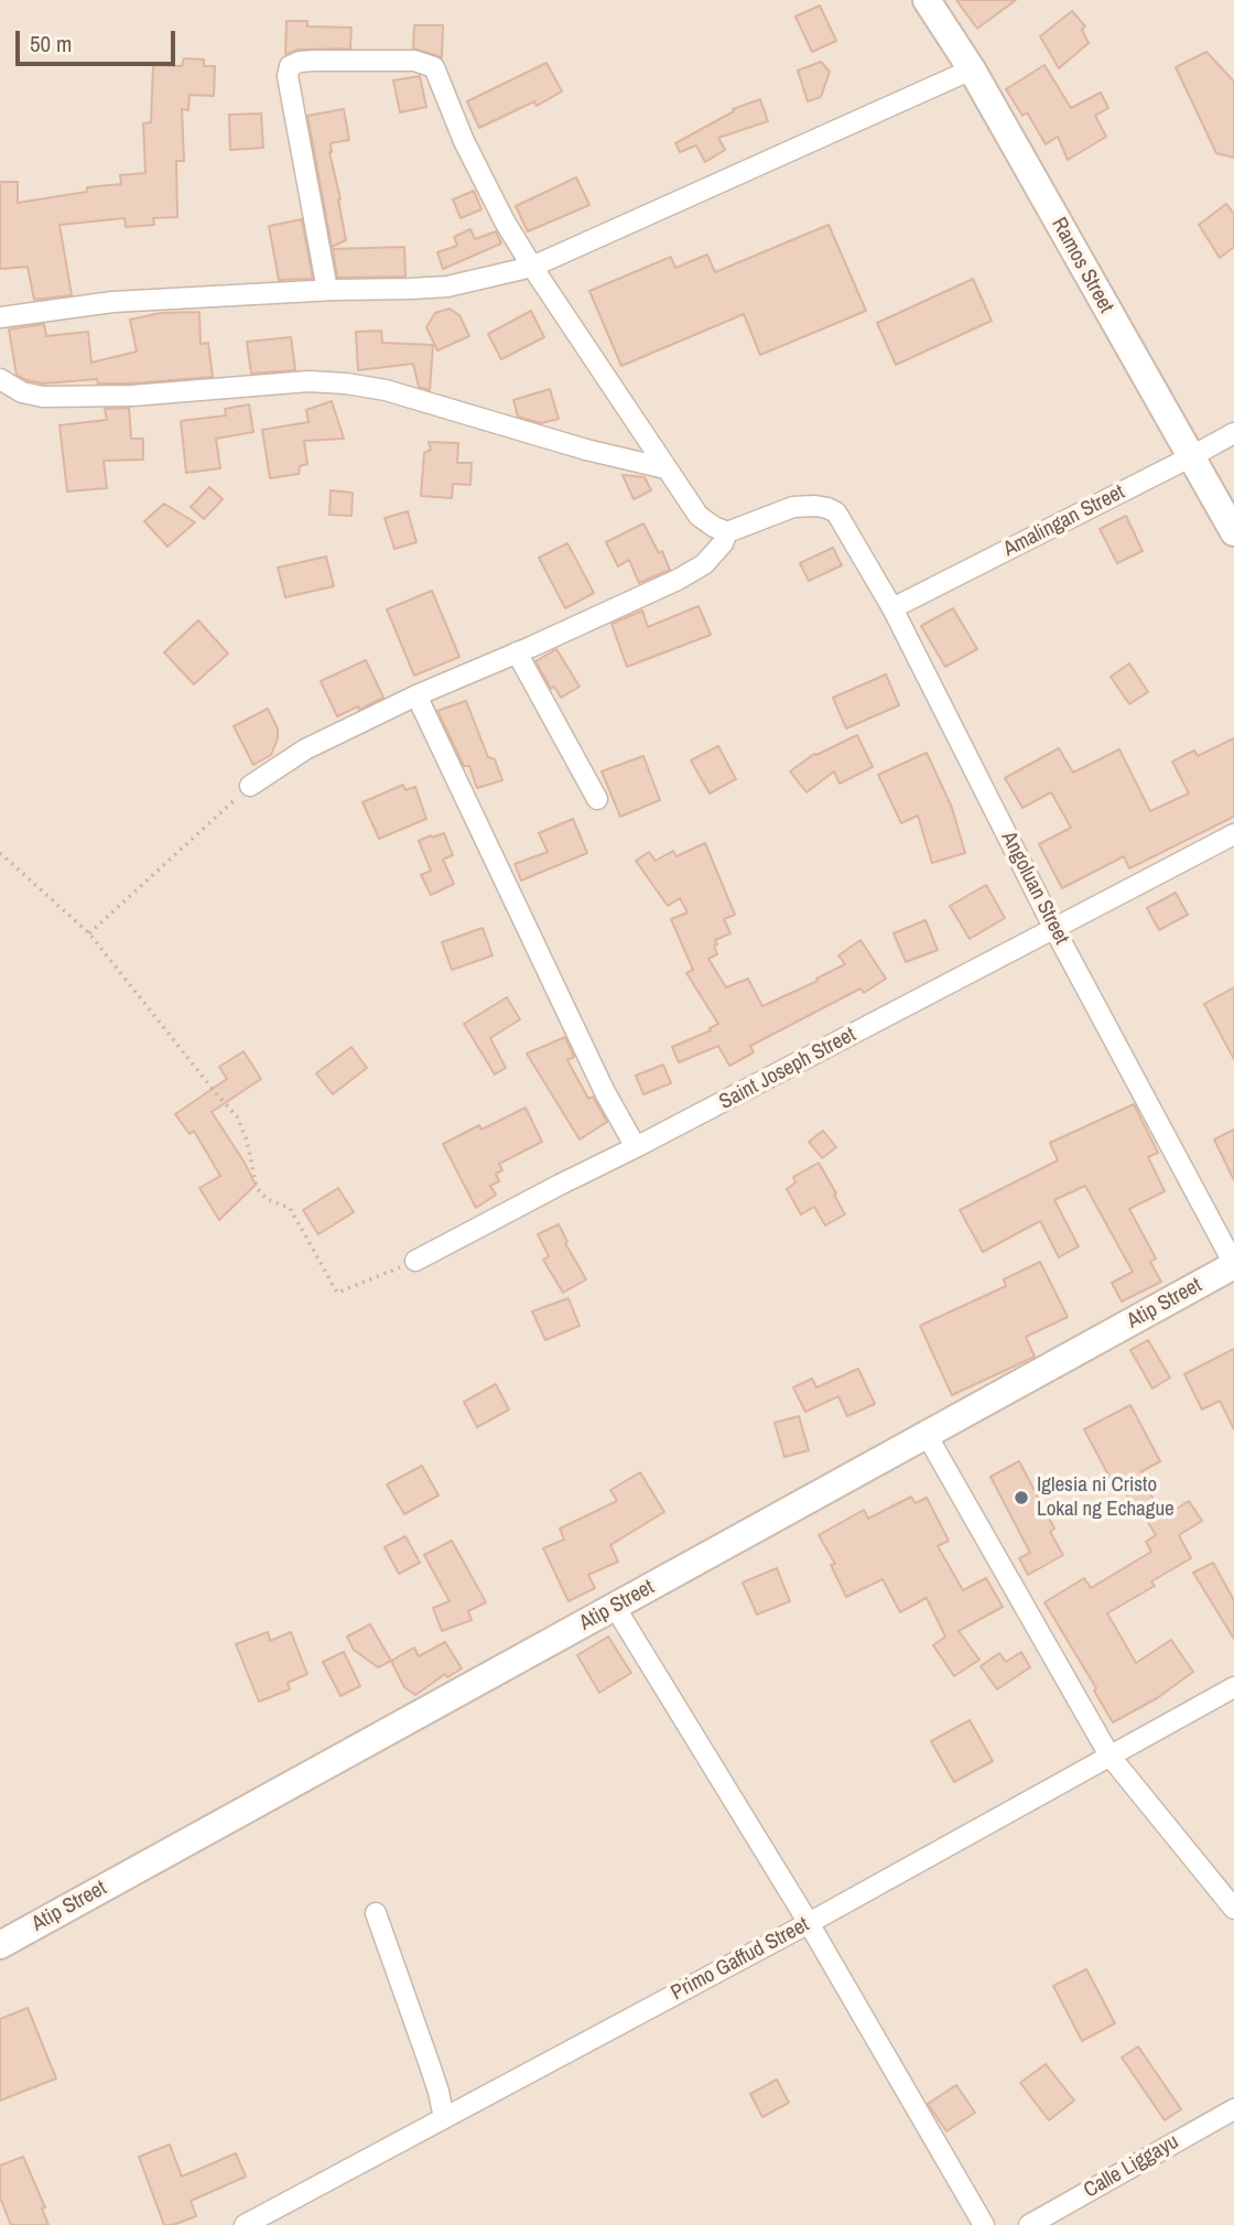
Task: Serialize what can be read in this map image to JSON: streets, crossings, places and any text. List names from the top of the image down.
{
  "streets": {
    "main road": ["Ramos Street", "Atip Street"],
    "street": [
      "Amalingan Street",
      "Angoluan Street",
      "Saint Joseph Street",
      "Primo Gaffud Street",
      "Calle Liggayu"
    ]
  },
  "crossings": [
    ["Ramos Street", "Amalingan Street"],
    ["Amalingan Street", "Angoluan Street"],
    ["Angoluan Street", "Saint Joseph Street"],
    ["Angoluan Street", "Atip Street"]
  ],
  "places": ["Iglesia ni Cristo Lokal ng Echague"],
  "scale_bar": "50 m"
}
